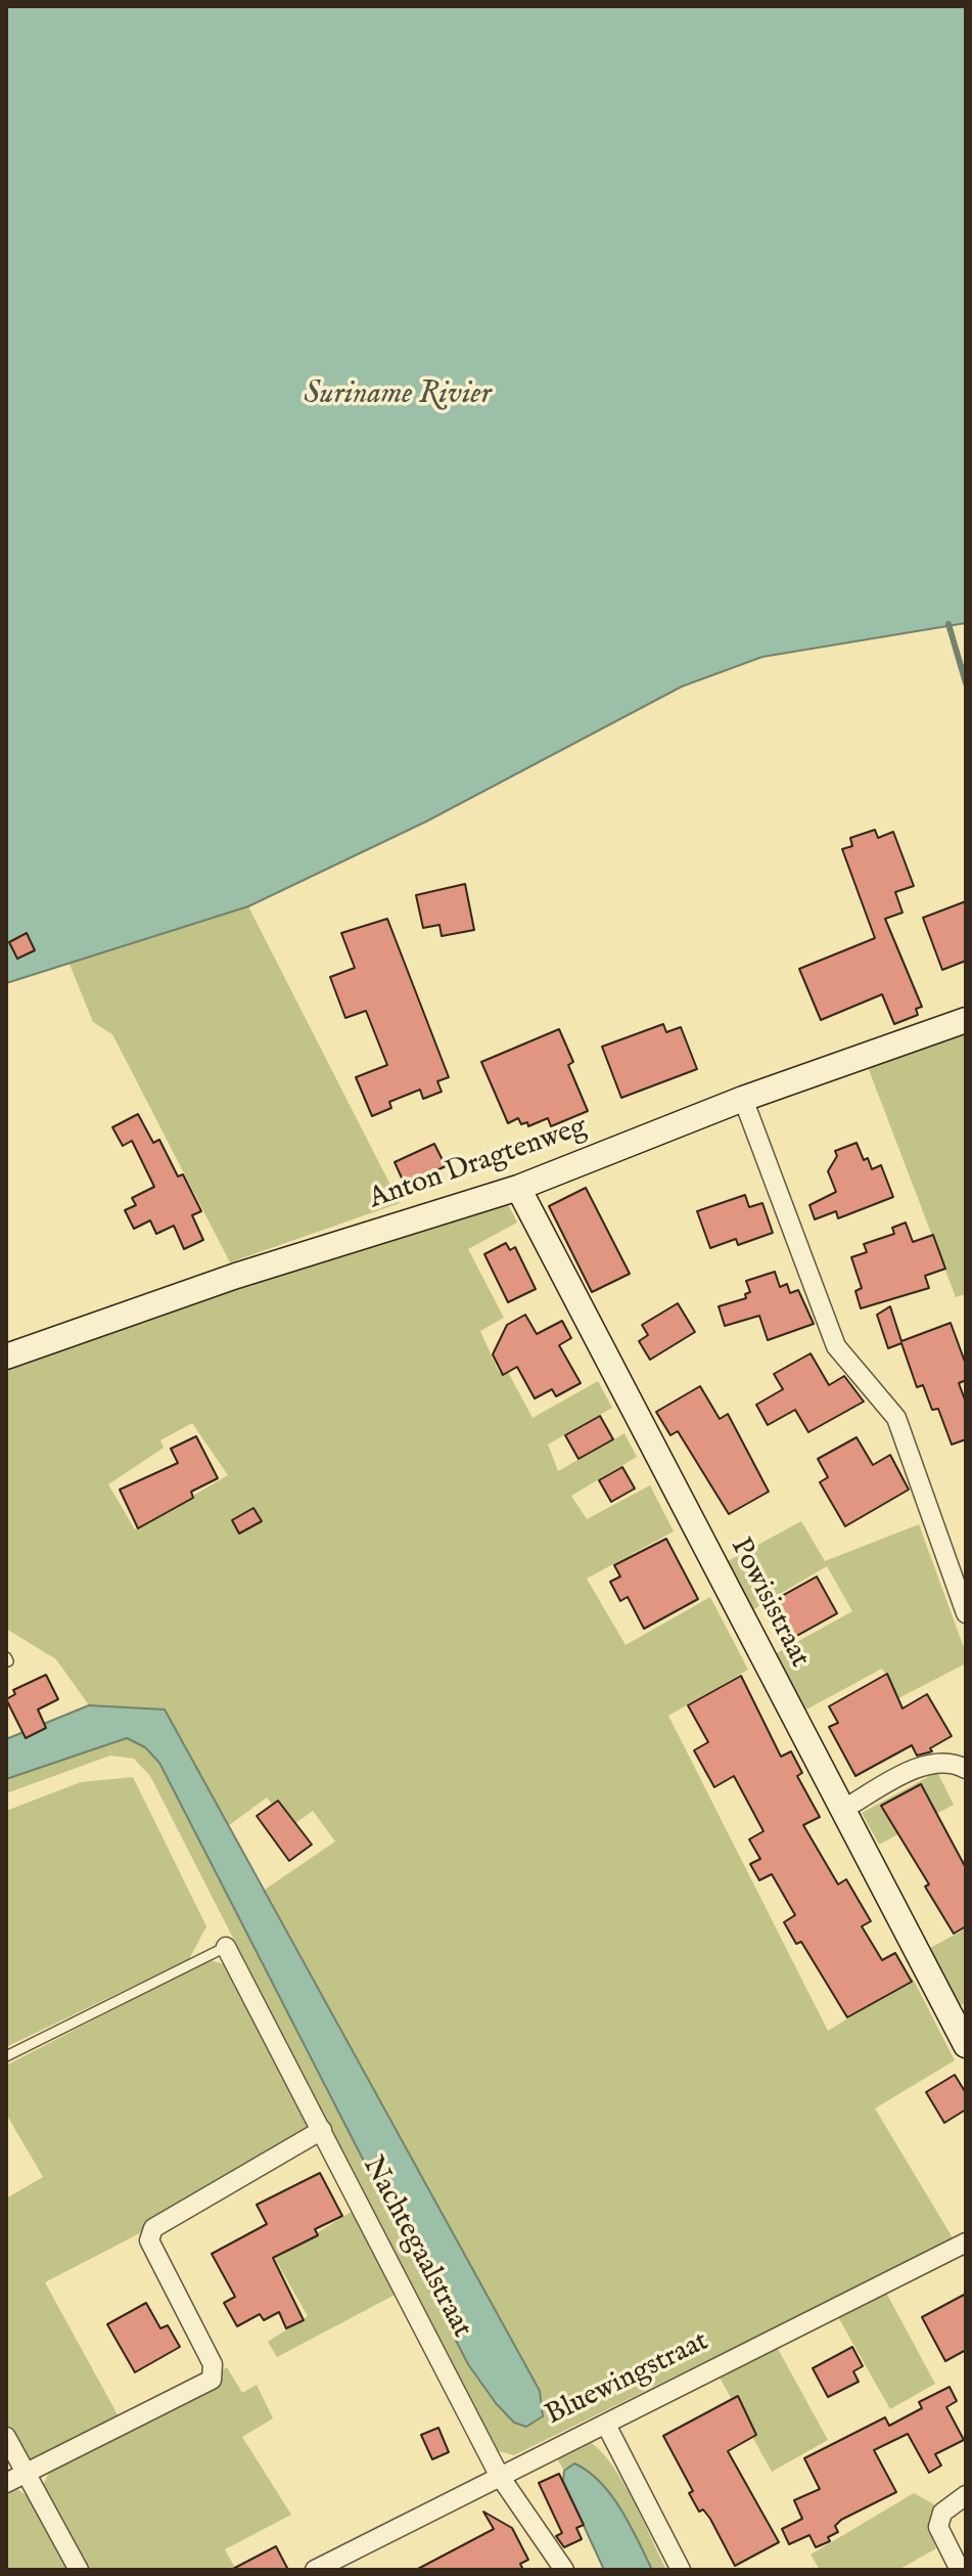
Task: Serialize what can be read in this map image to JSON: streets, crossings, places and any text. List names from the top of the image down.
{
  "streets": {
    "main road": ["Anton Dragtenweg", "Powisistraat"],
    "street": ["Nachtegaalstraat", "Bluewingstraat"]
  },
  "crossings": [
    ["Anton Dragtenweg", "Powisistraat"],
    ["Nachtegaalstraat", "Bluewingstraat"]
  ],
  "water": ["Suriname Rivier"]
}
